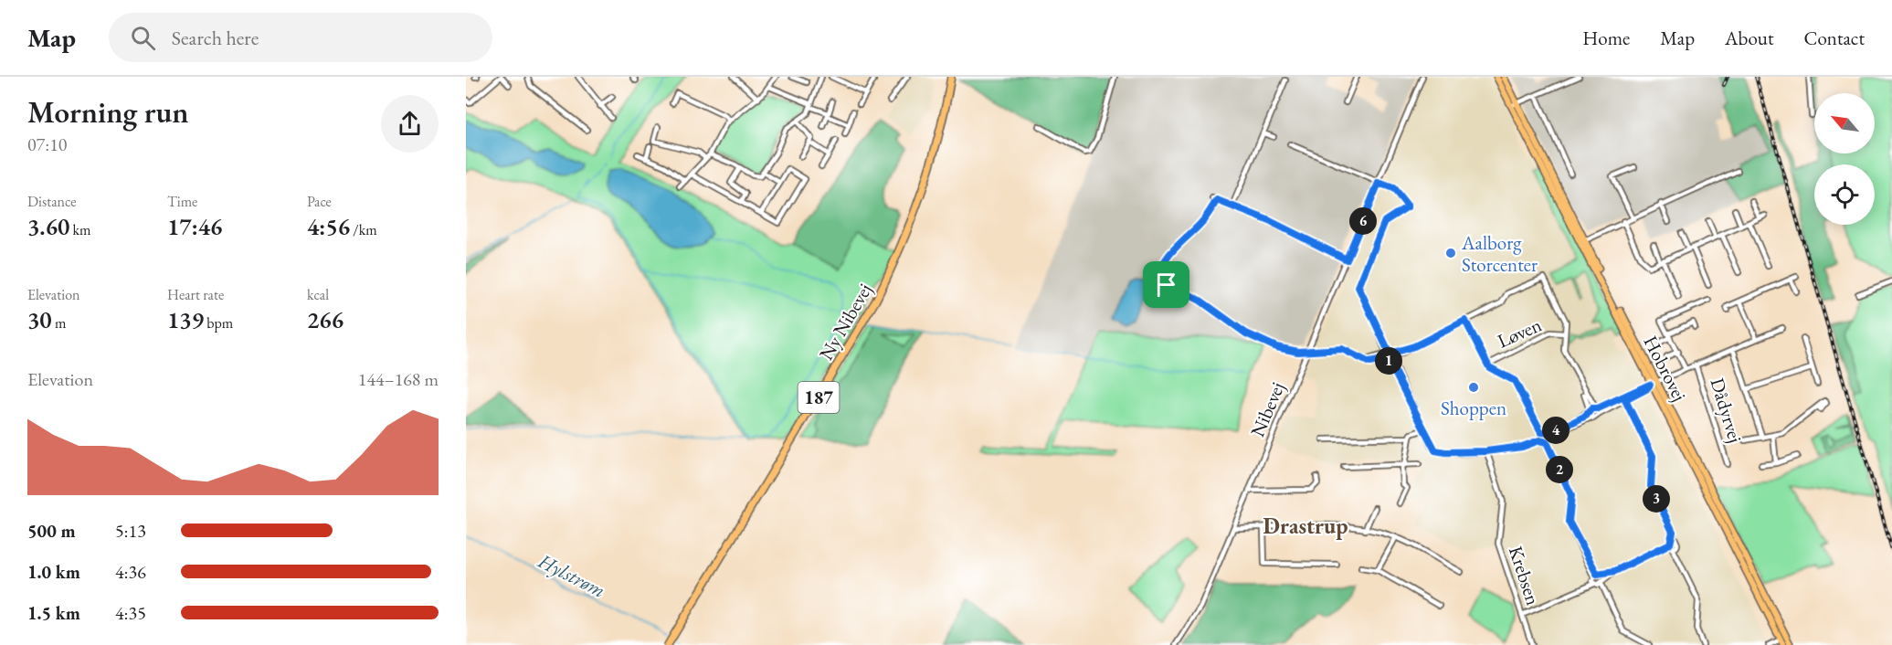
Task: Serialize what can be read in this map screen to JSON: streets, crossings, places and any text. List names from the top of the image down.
{
  "streets": {
    "highway": ["Ny Nibevej", "187"],
    "main road": ["Hobrovej"],
    "street": [
      "Løven",
      "Nibevej",
      "Dådyrvej",
      "Krebsen"
    ]
  },
  "districts": ["Drastrup"],
  "water": ["Hylstrøm"],
  "places": ["Aalborg Storcenter", "Shoppen"],
  "north": "top left",
  "page": {
    "header": "Map",
    "search": "Search here",
    "nav": [
      "Home",
      "Map",
      "About",
      "Contact"
    ],
    "heading": ["Morning run", "07:10"],
    "stats": [
      ["Distance", "3.60 km"],
      ["Time", "17:46"],
      ["Pace", "4:56 /km"],
      ["Elevation", "30 m"],
      ["Heart rate", "139 bpm"],
      ["kcal", "266"]
    ],
    "pins": [
      "6",
      "1",
      "4",
      "2",
      "3"
    ],
    "chart": ["Elevation", "144–168 m"],
    "list": [
      {
        "name": "500 m",
        "note": "5:13"
      },
      {
        "name": "1.0 km",
        "note": "4:36"
      },
      {
        "name": "1.5 km",
        "note": "4:35"
      }
    ]
  }
}
